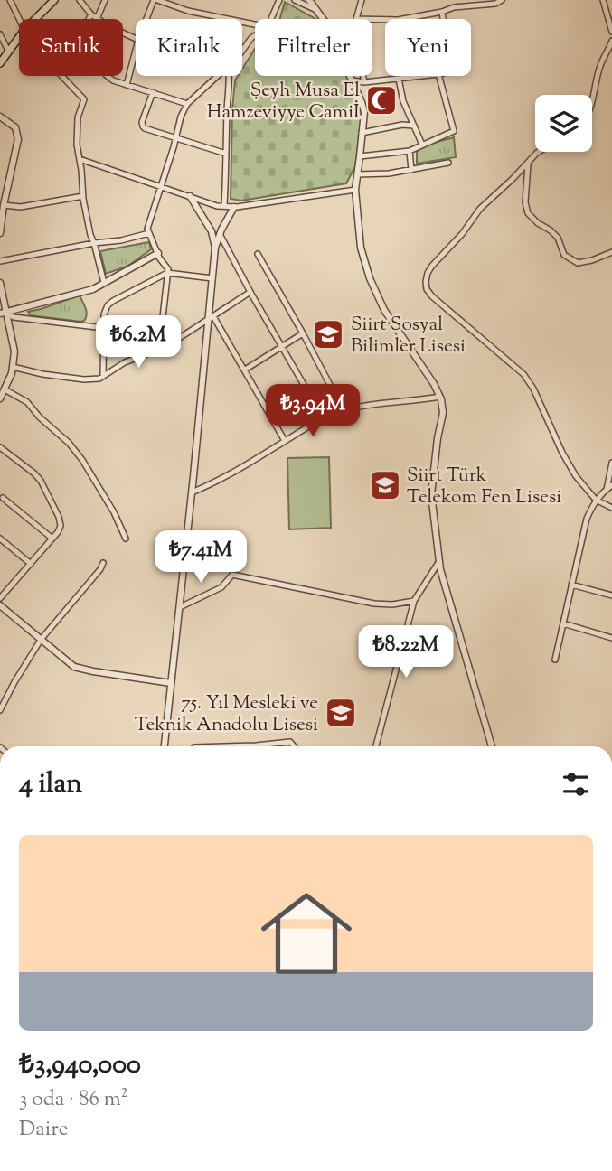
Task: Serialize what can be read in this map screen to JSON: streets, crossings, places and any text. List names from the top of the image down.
{
  "places": {
    "mosque": ["Şeyh Musa El Hamzeviyye Camiİ"],
    "school or university": ["Siirt Sosyal Bilimler Lisesi", "Siirt Türk Telekom Fen Lisesi", "75. Yıl Mesleki ve Teknik Anadolu Lisesi"]
  },
  "page": {
    "chip": [
      "Satılık",
      "Kiralık",
      "Filtreler",
      "Yeni"
    ],
    "price": [
      "₺6.2M",
      "₺3.94M",
      "₺7.41M",
      "₺8.22M"
    ],
    "heading": "4 ilan",
    "list": [
      {
        "name": "₺3,940,000",
        "note": "3 oda · 86 m² · Daire"
      }
    ]
  }
}
